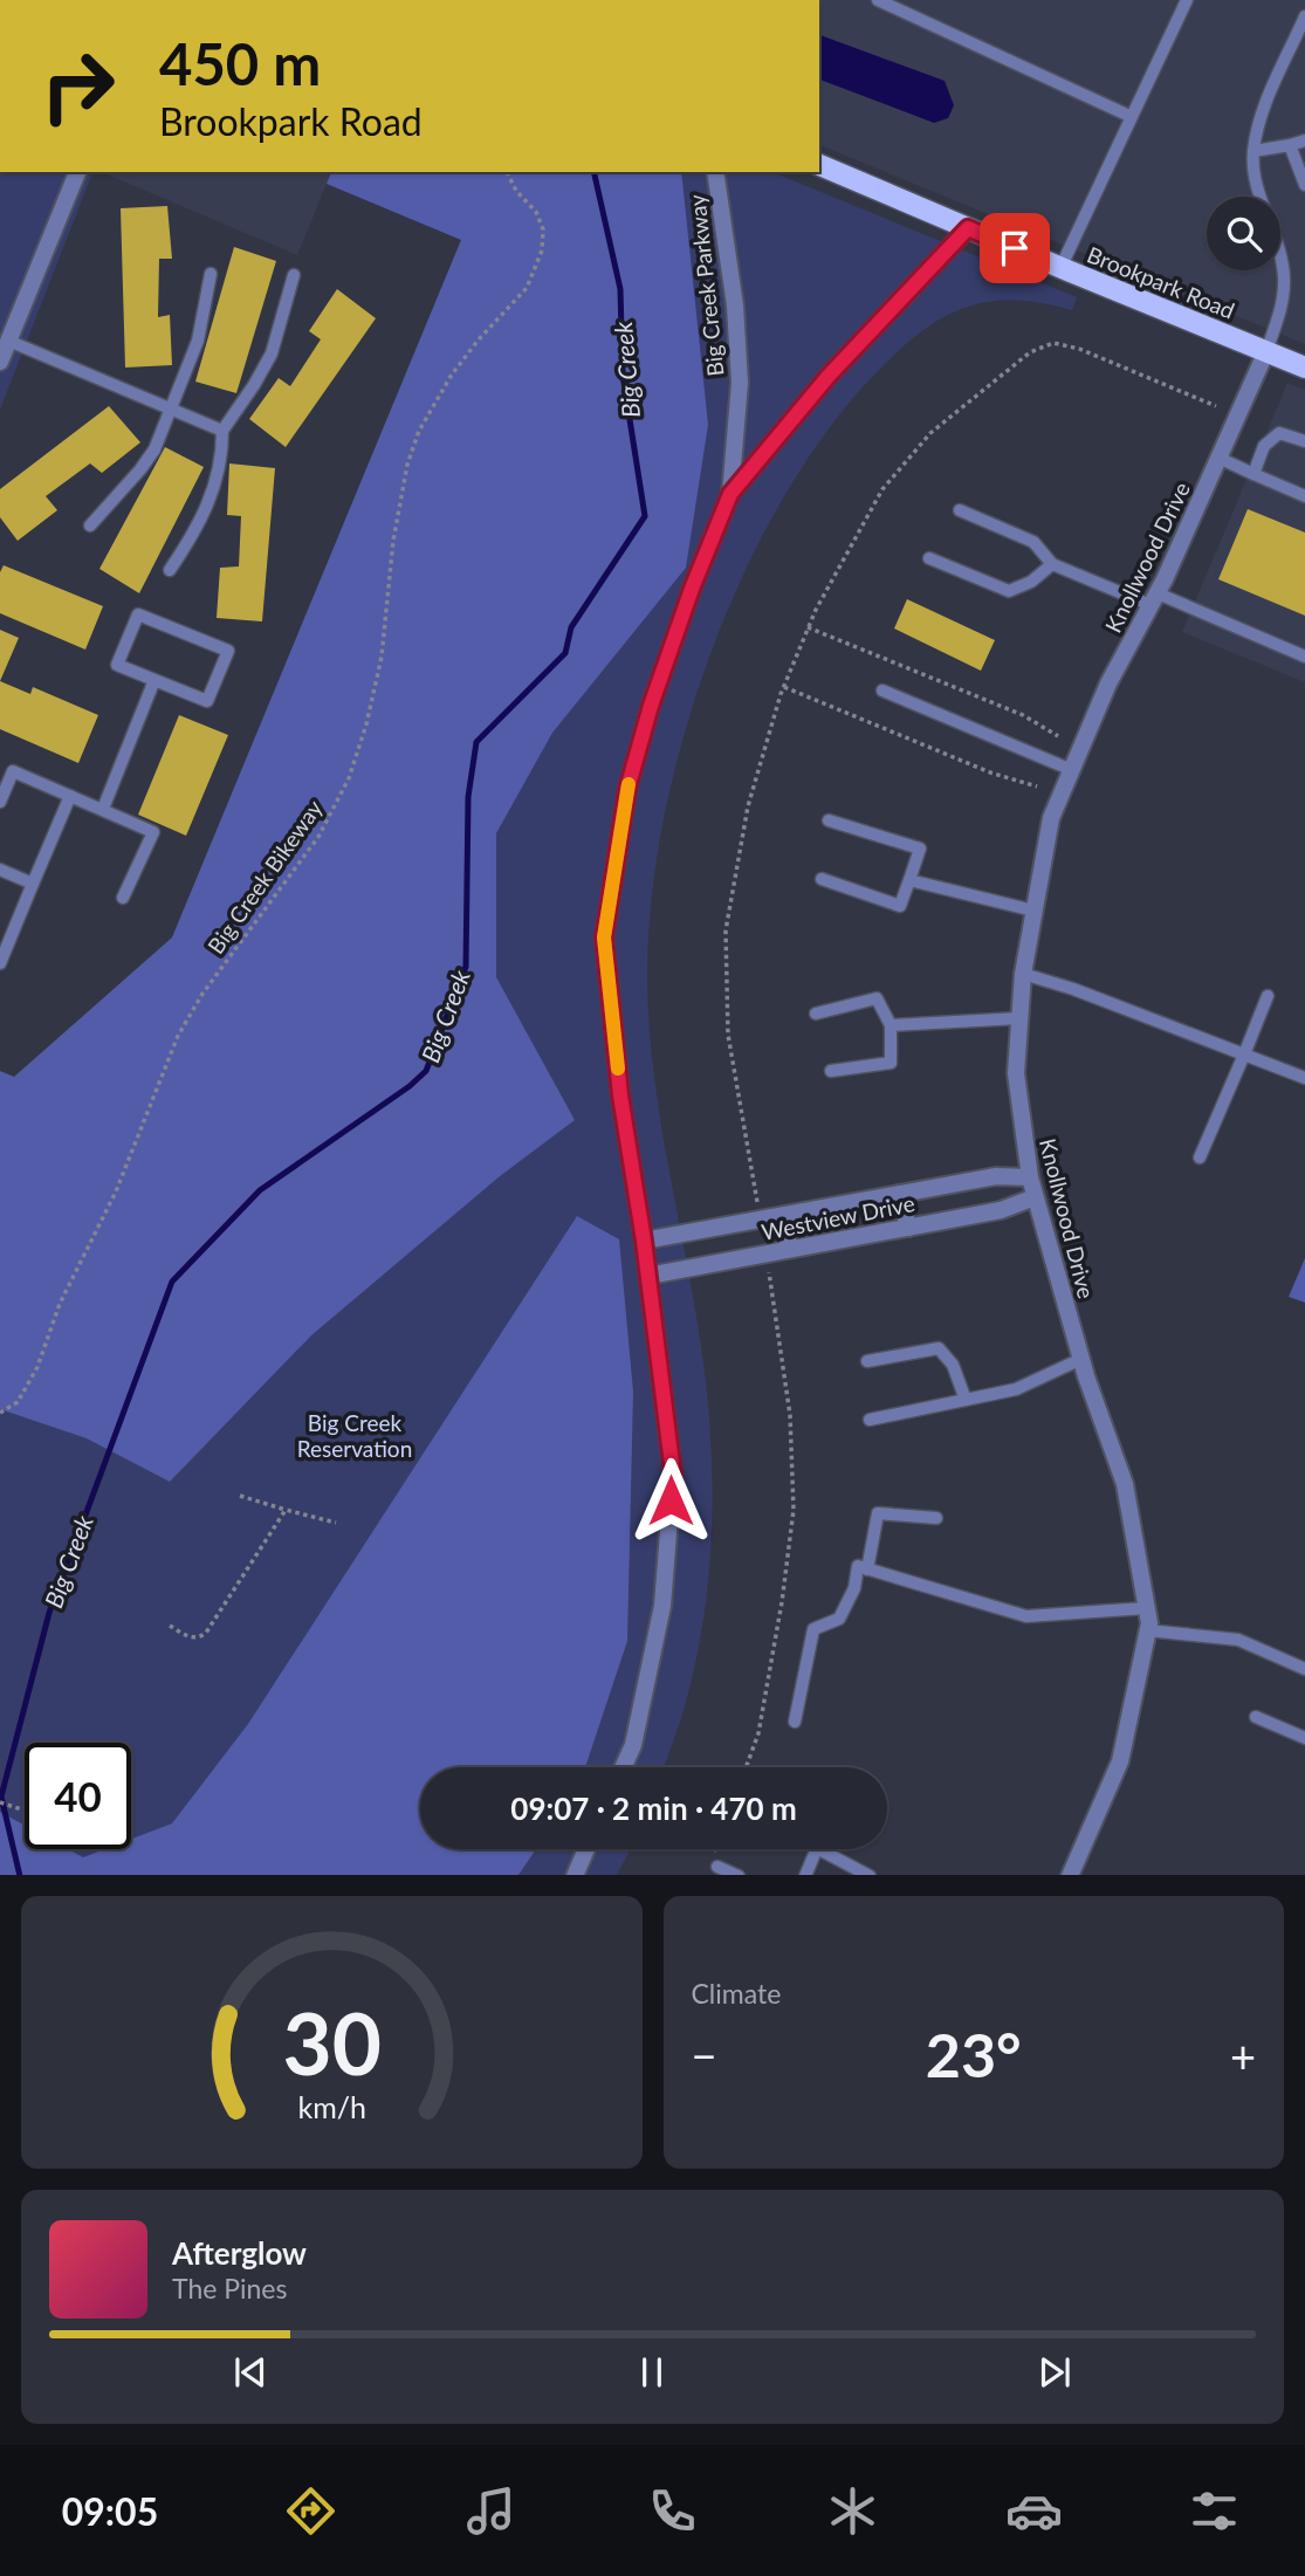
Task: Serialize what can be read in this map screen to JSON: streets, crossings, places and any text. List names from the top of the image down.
{
  "streets": {
    "main road": ["Brookpark Road"],
    "street": ["Big Creek Parkway", "Knollwood Drive", "Westview Drive"],
    "path": ["Big Creek Bikeway"]
  },
  "crossings": [
    ["Brookpark Road", "Big Creek Parkway"],
    ["Brookpark Road", "Knollwood Drive"],
    ["Big Creek Parkway", "Westview Drive"],
    ["Knollwood Drive", "Westview Drive"]
  ],
  "water": ["Big Creek"],
  "parks": ["Big Creek Reservation"],
  "page": {
    "turn": ["450 m", "Brookpark Road"],
    "limit": "40",
    "trip": "09:07 · 2 min · 470 m",
    "tile": "Climate",
    "heat": ["−", "23°", "+"],
    "song": ["Afterglow", "The Pines"],
    "tabs": "09:05",
    "gauge": ["30", "km/h"]
  }
}
